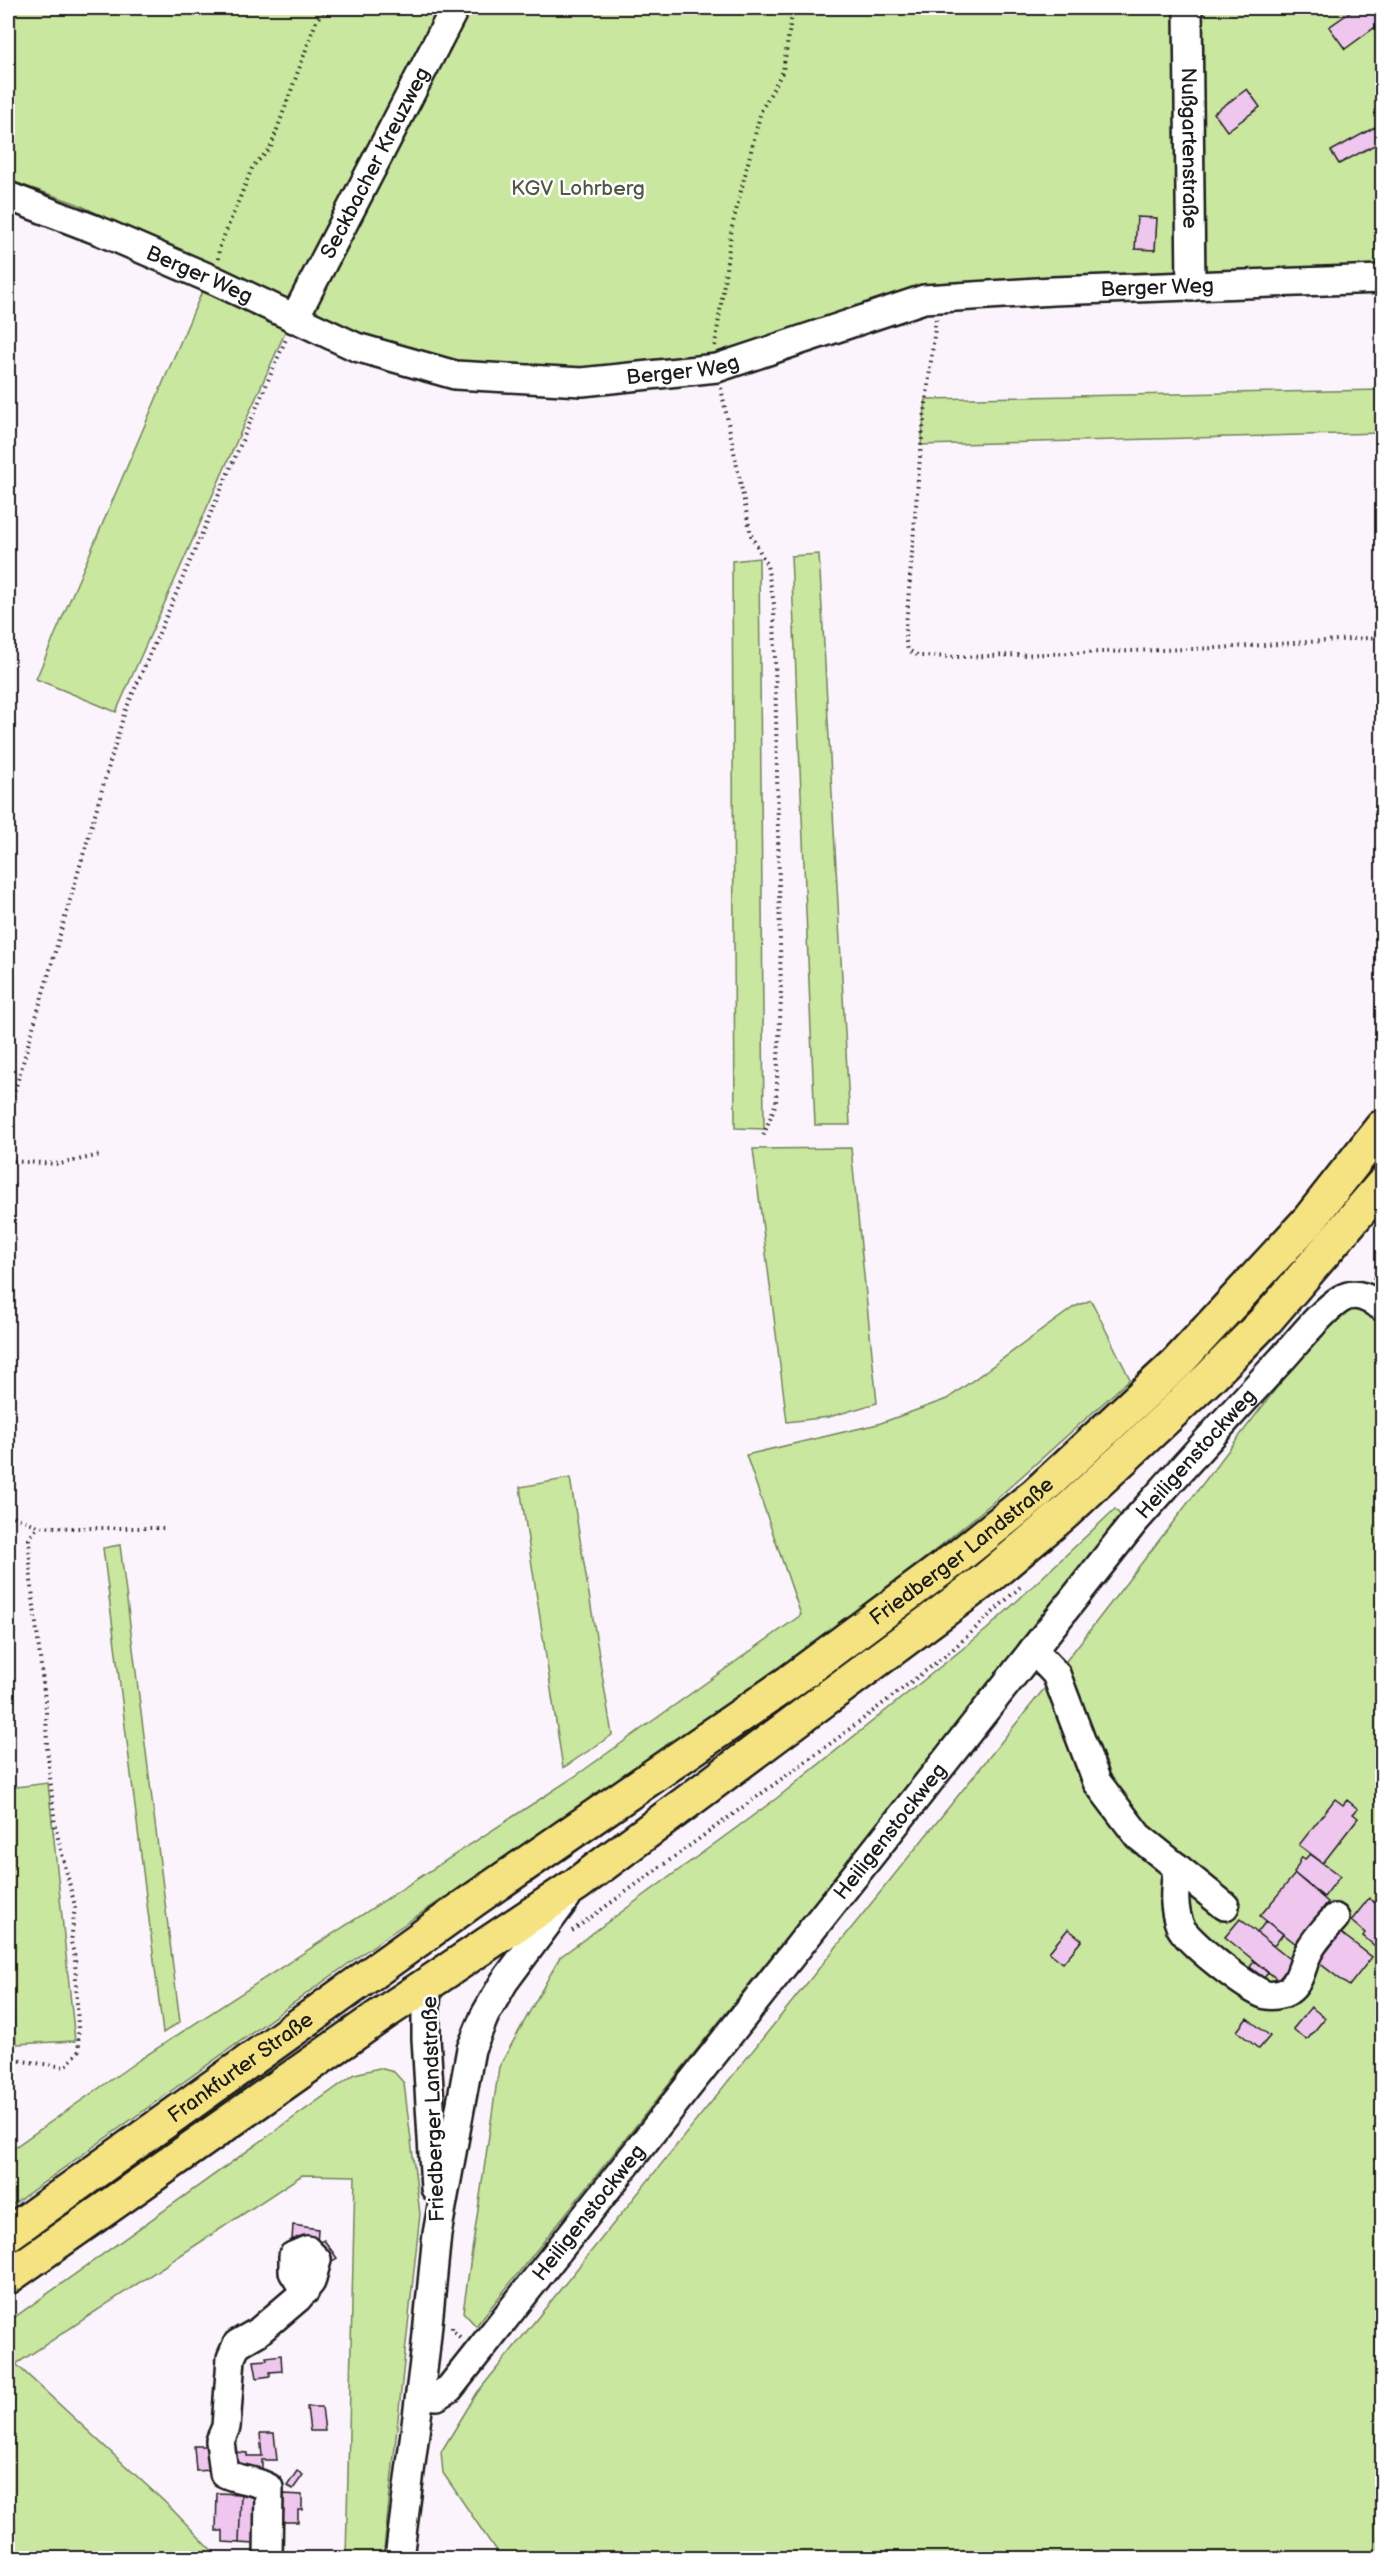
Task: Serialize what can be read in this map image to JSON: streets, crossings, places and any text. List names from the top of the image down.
{
  "streets": {
    "main road": ["Friedberger Landstraße", "Frankfurter Straße"],
    "street": [
      "Nußgartenstraße",
      "Seckbacher Kreuzweg",
      "Berger Weg",
      "Heiligenstockweg"
    ]
  },
  "crossings": [
    ["Nußgartenstraße", "Berger Weg"],
    ["Seckbacher Kreuzweg", "Berger Weg"],
    ["Heiligenstockweg", "Friedberger Landstraße"],
    ["Friedberger Landstraße", "Frankfurter Straße"]
  ],
  "parks": ["KGV Lohrberg"]
}
